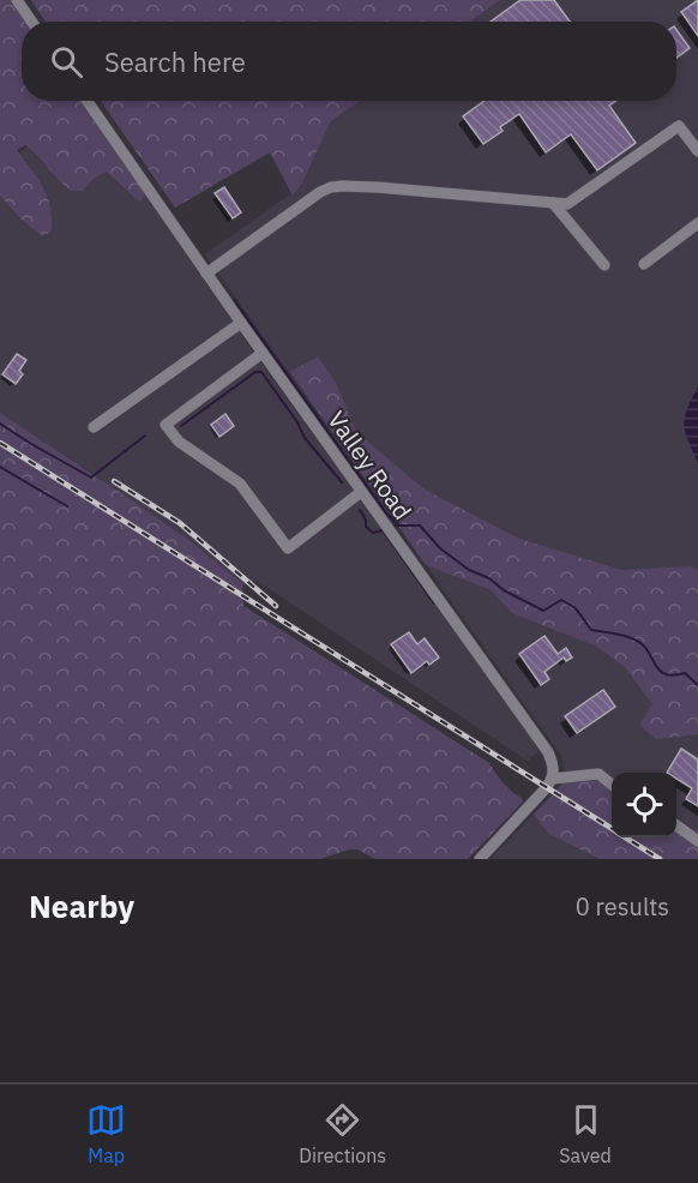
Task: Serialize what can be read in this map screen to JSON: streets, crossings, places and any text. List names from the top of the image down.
{
  "streets": {
    "street": ["Valley Road"]
  },
  "page": {
    "search": "Search here",
    "heading": ["Nearby", "0 results"],
    "nav": ["Map", "Directions", "Saved"]
  }
}
